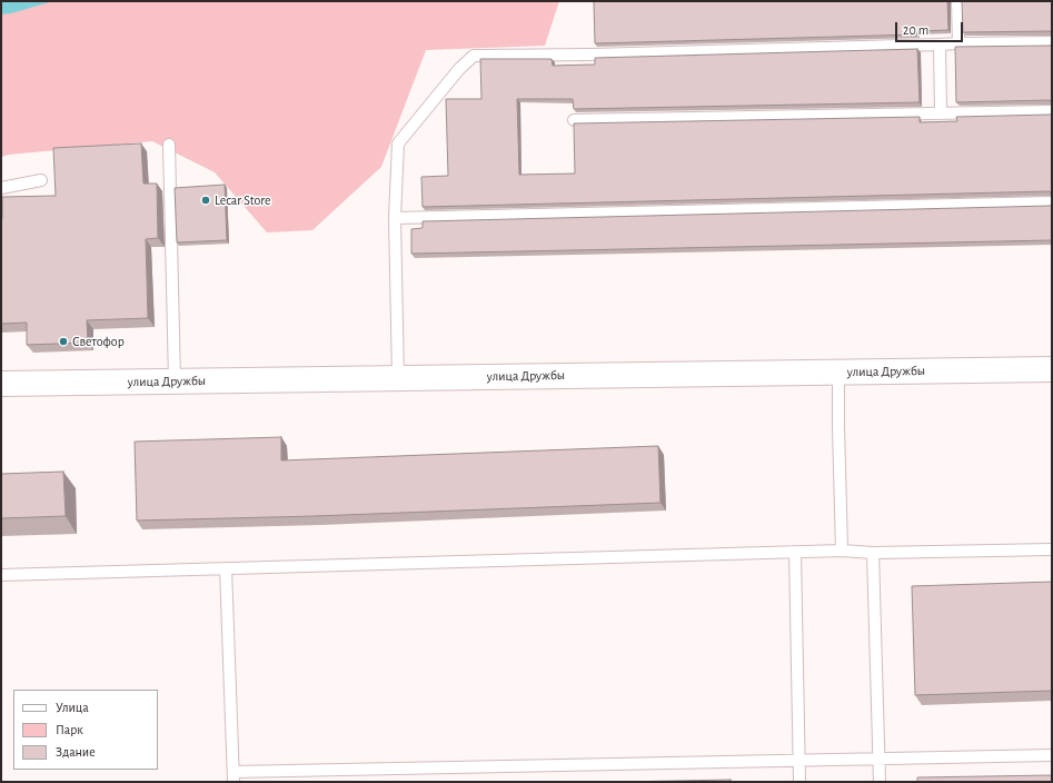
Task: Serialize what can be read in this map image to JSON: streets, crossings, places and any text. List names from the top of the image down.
{
  "streets": {
    "street": ["улица Дружбы"]
  },
  "places": ["Lecar Store", "Светофор"],
  "legend": ["Улица", "Парк", "Здание"],
  "scale_bar": "20 m"
}
